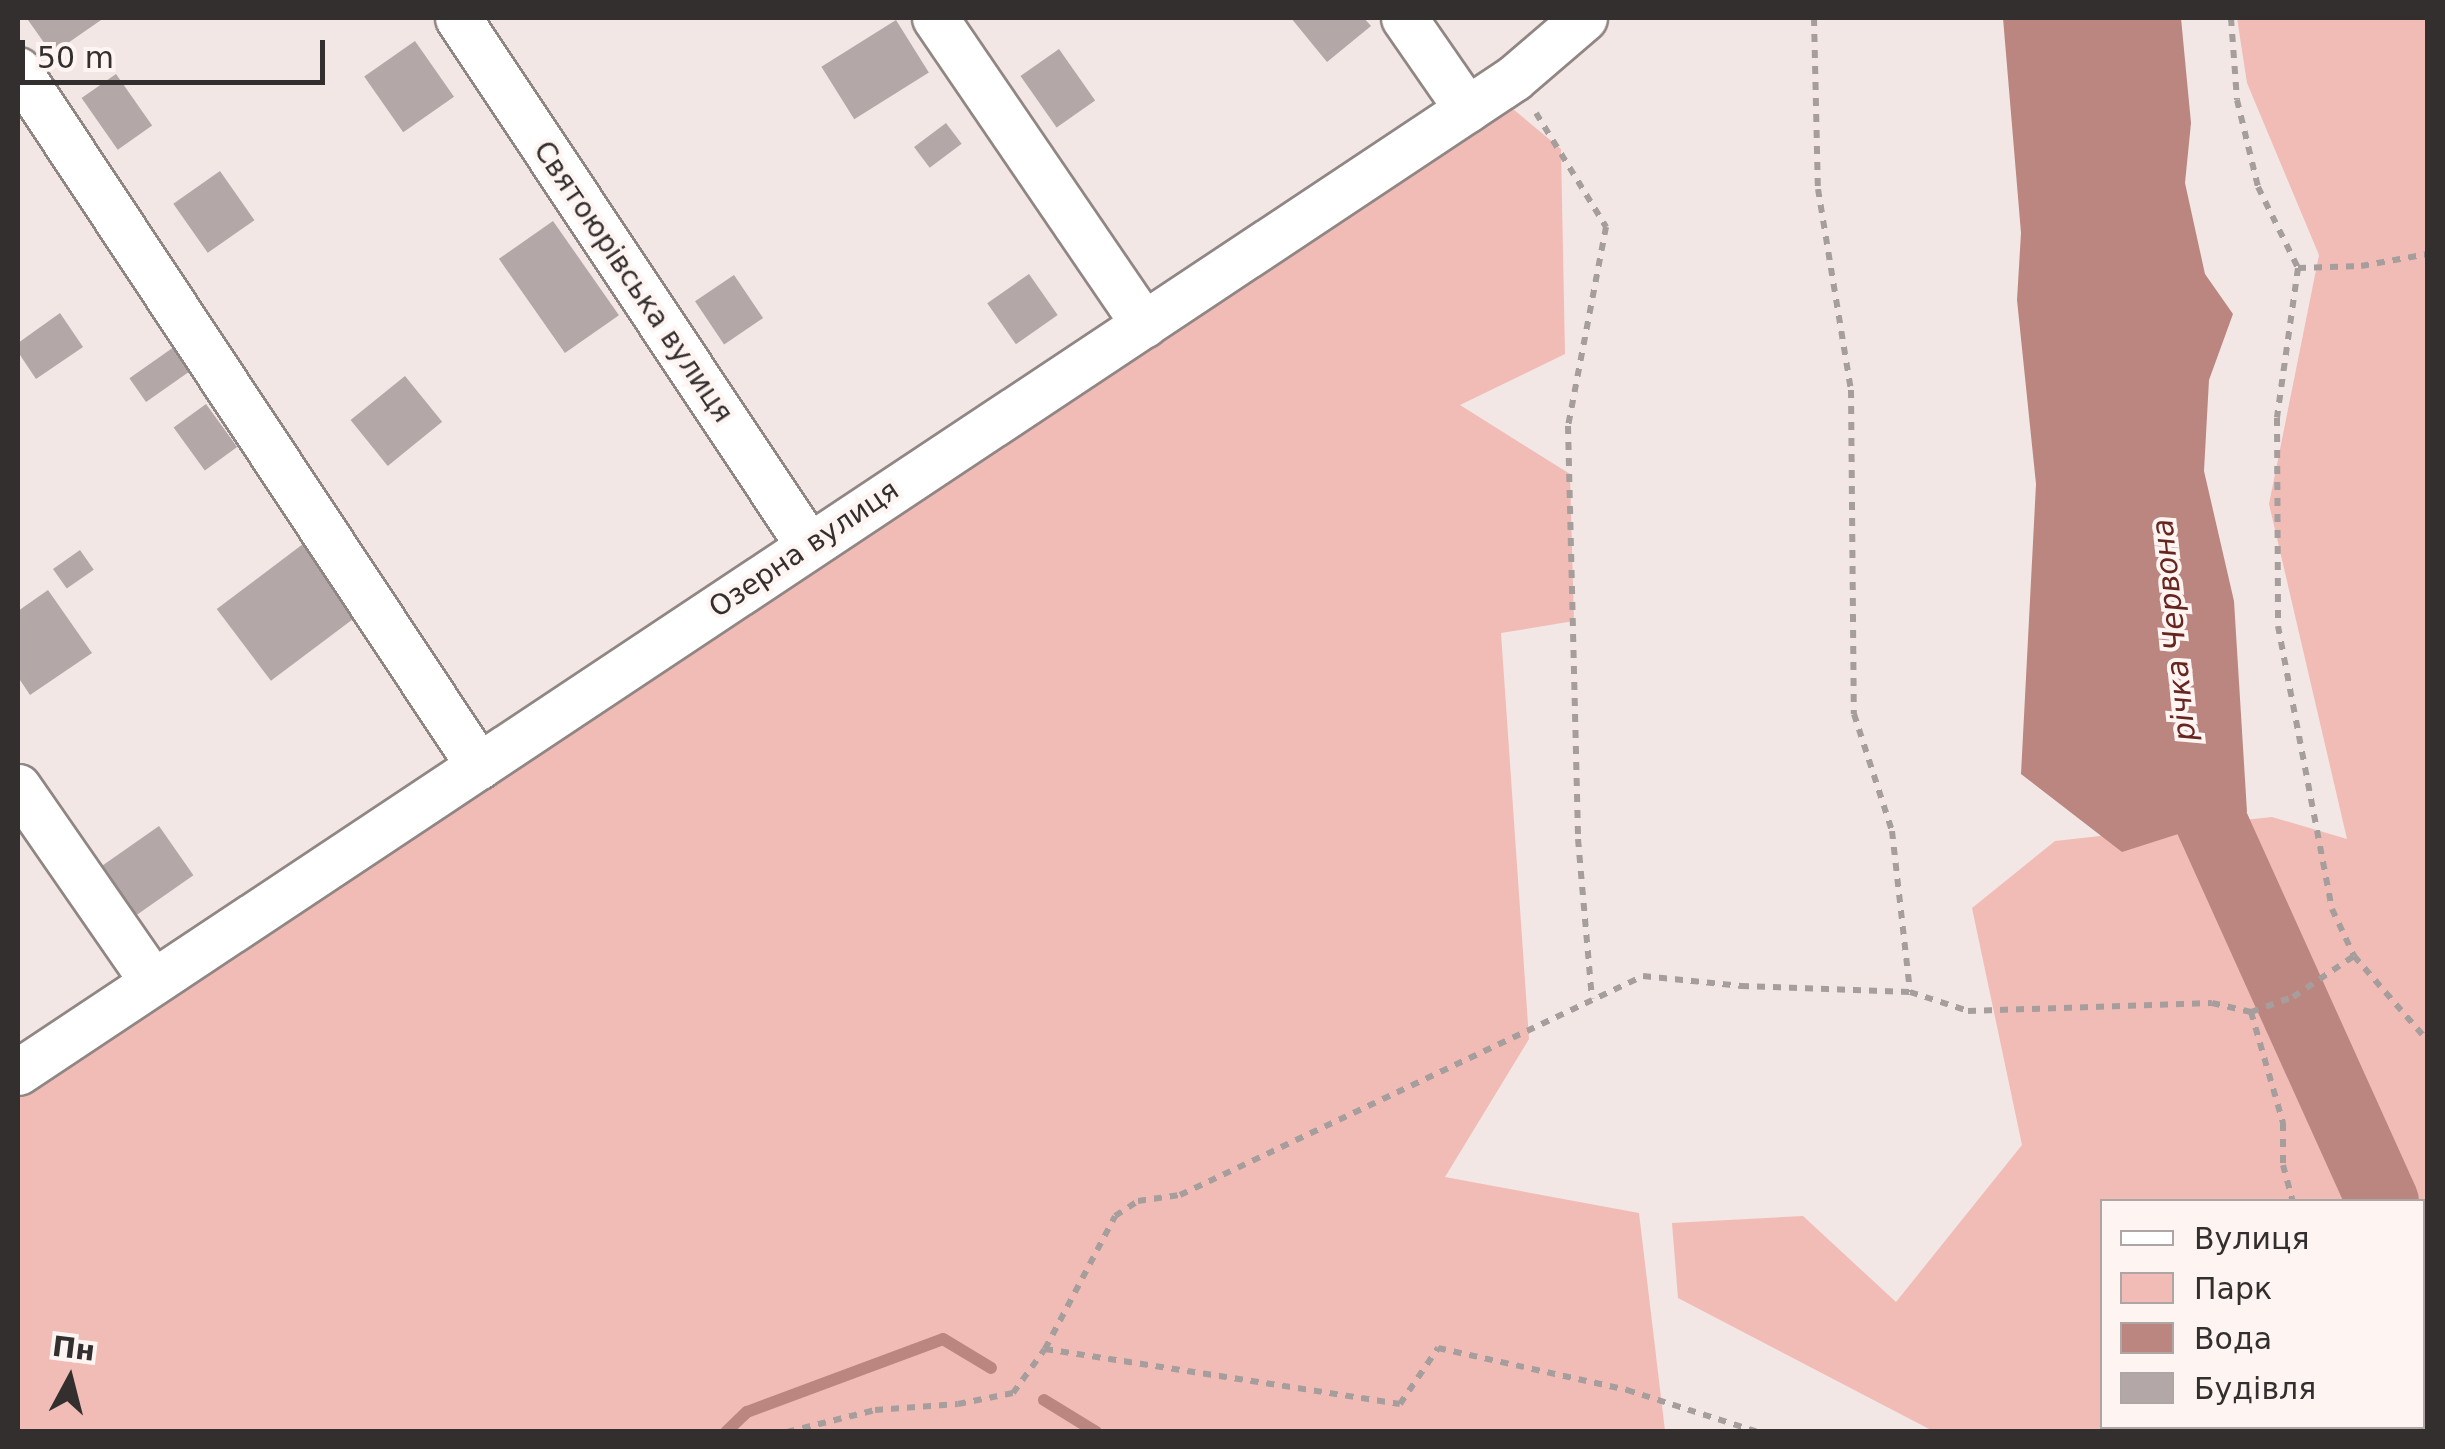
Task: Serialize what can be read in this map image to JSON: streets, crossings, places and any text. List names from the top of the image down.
{
  "streets": {
    "street": ["Святоюрівська вулиця", "Озерна вулиця"]
  },
  "crossings": [
    ["Святоюрівська вулиця", "Озерна вулиця"]
  ],
  "water": ["річка Червона"],
  "legend": [
    "Вулиця",
    "Парк",
    "Вода",
    "Будівля"
  ],
  "scale_bar": "50 m",
  "north": "top"
}
